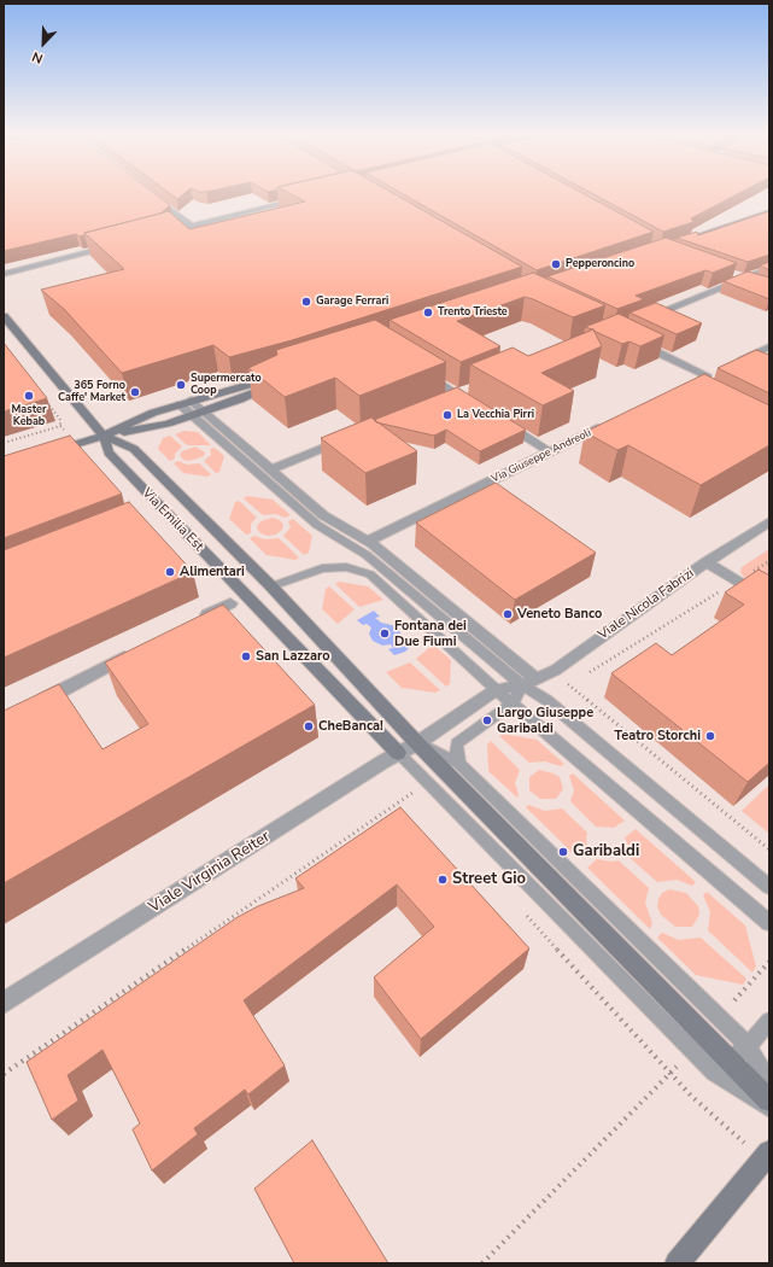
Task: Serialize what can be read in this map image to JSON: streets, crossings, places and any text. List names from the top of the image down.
{
  "streets": {
    "street": [
      "Via Giuseppe Andreoli",
      "Via Emilia Est",
      "Viale Nicola Fabrizi",
      "Viale Virginia Reiter"
    ]
  },
  "crossings": [
    ["Via Emilia Est", "Viale Virginia Reiter"]
  ],
  "places": [
    "Pepperoncino",
    "Garage Ferrari",
    "Trento Trieste",
    "Supermercato Coop",
    "365 Forno Caffe' Market",
    "Master Kebab",
    "La Vecchia Pirri",
    "Alimentari",
    "Veneto Banco",
    "Fontana dei Due Fiumi",
    "San Lazzaro",
    "Largo Giuseppe Garibaldi",
    "CheBanca!",
    "Teatro Storchi",
    "Garibaldi",
    "Street Gio"
  ],
  "north": "bottom left"
}
